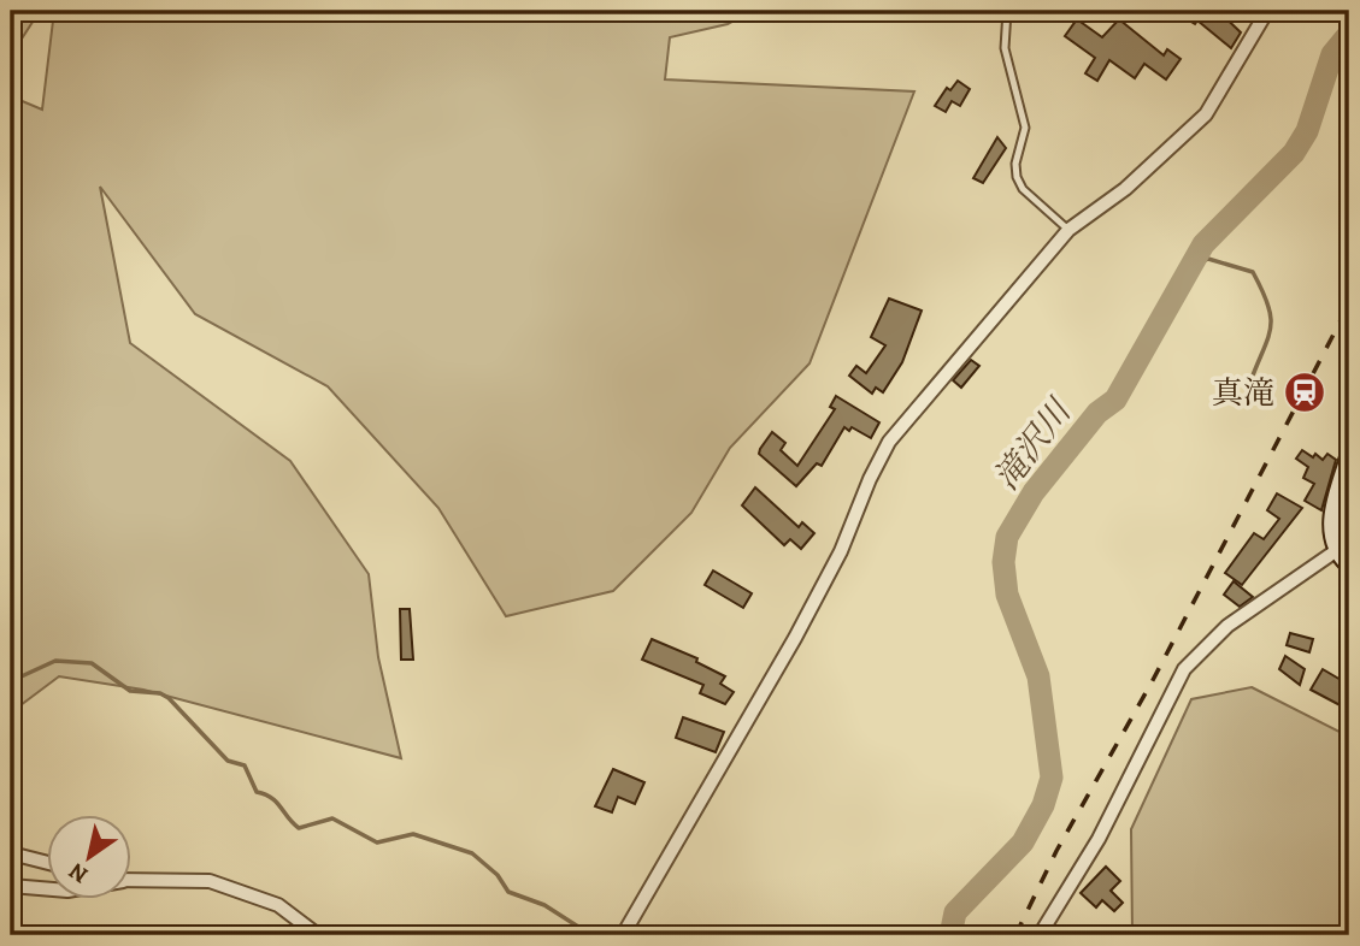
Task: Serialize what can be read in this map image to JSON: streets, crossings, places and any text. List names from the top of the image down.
{
  "water": ["滝沢川"],
  "places": {
    "station": ["真滝"]
  },
  "north": "bottom left"
}
